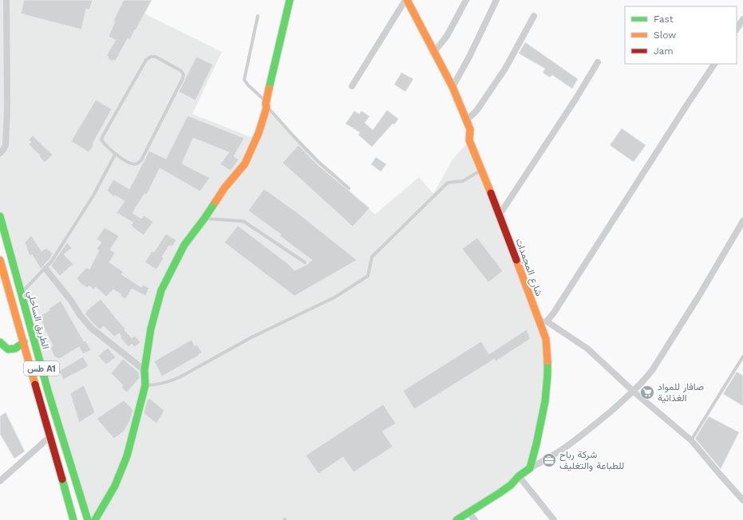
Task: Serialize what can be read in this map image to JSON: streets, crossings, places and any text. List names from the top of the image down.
{
  "streets": {
    "main road": ["شارع المجمدات", "الطريق الساحلي", "طس A1"]
  },
  "places": {
    "supermarket": ["صافار للمواد الغذائية"],
    "office": ["شركة رباح للطباعة والتغليف"]
  },
  "legend": ["Fast", "Slow", "Jam"]
}
